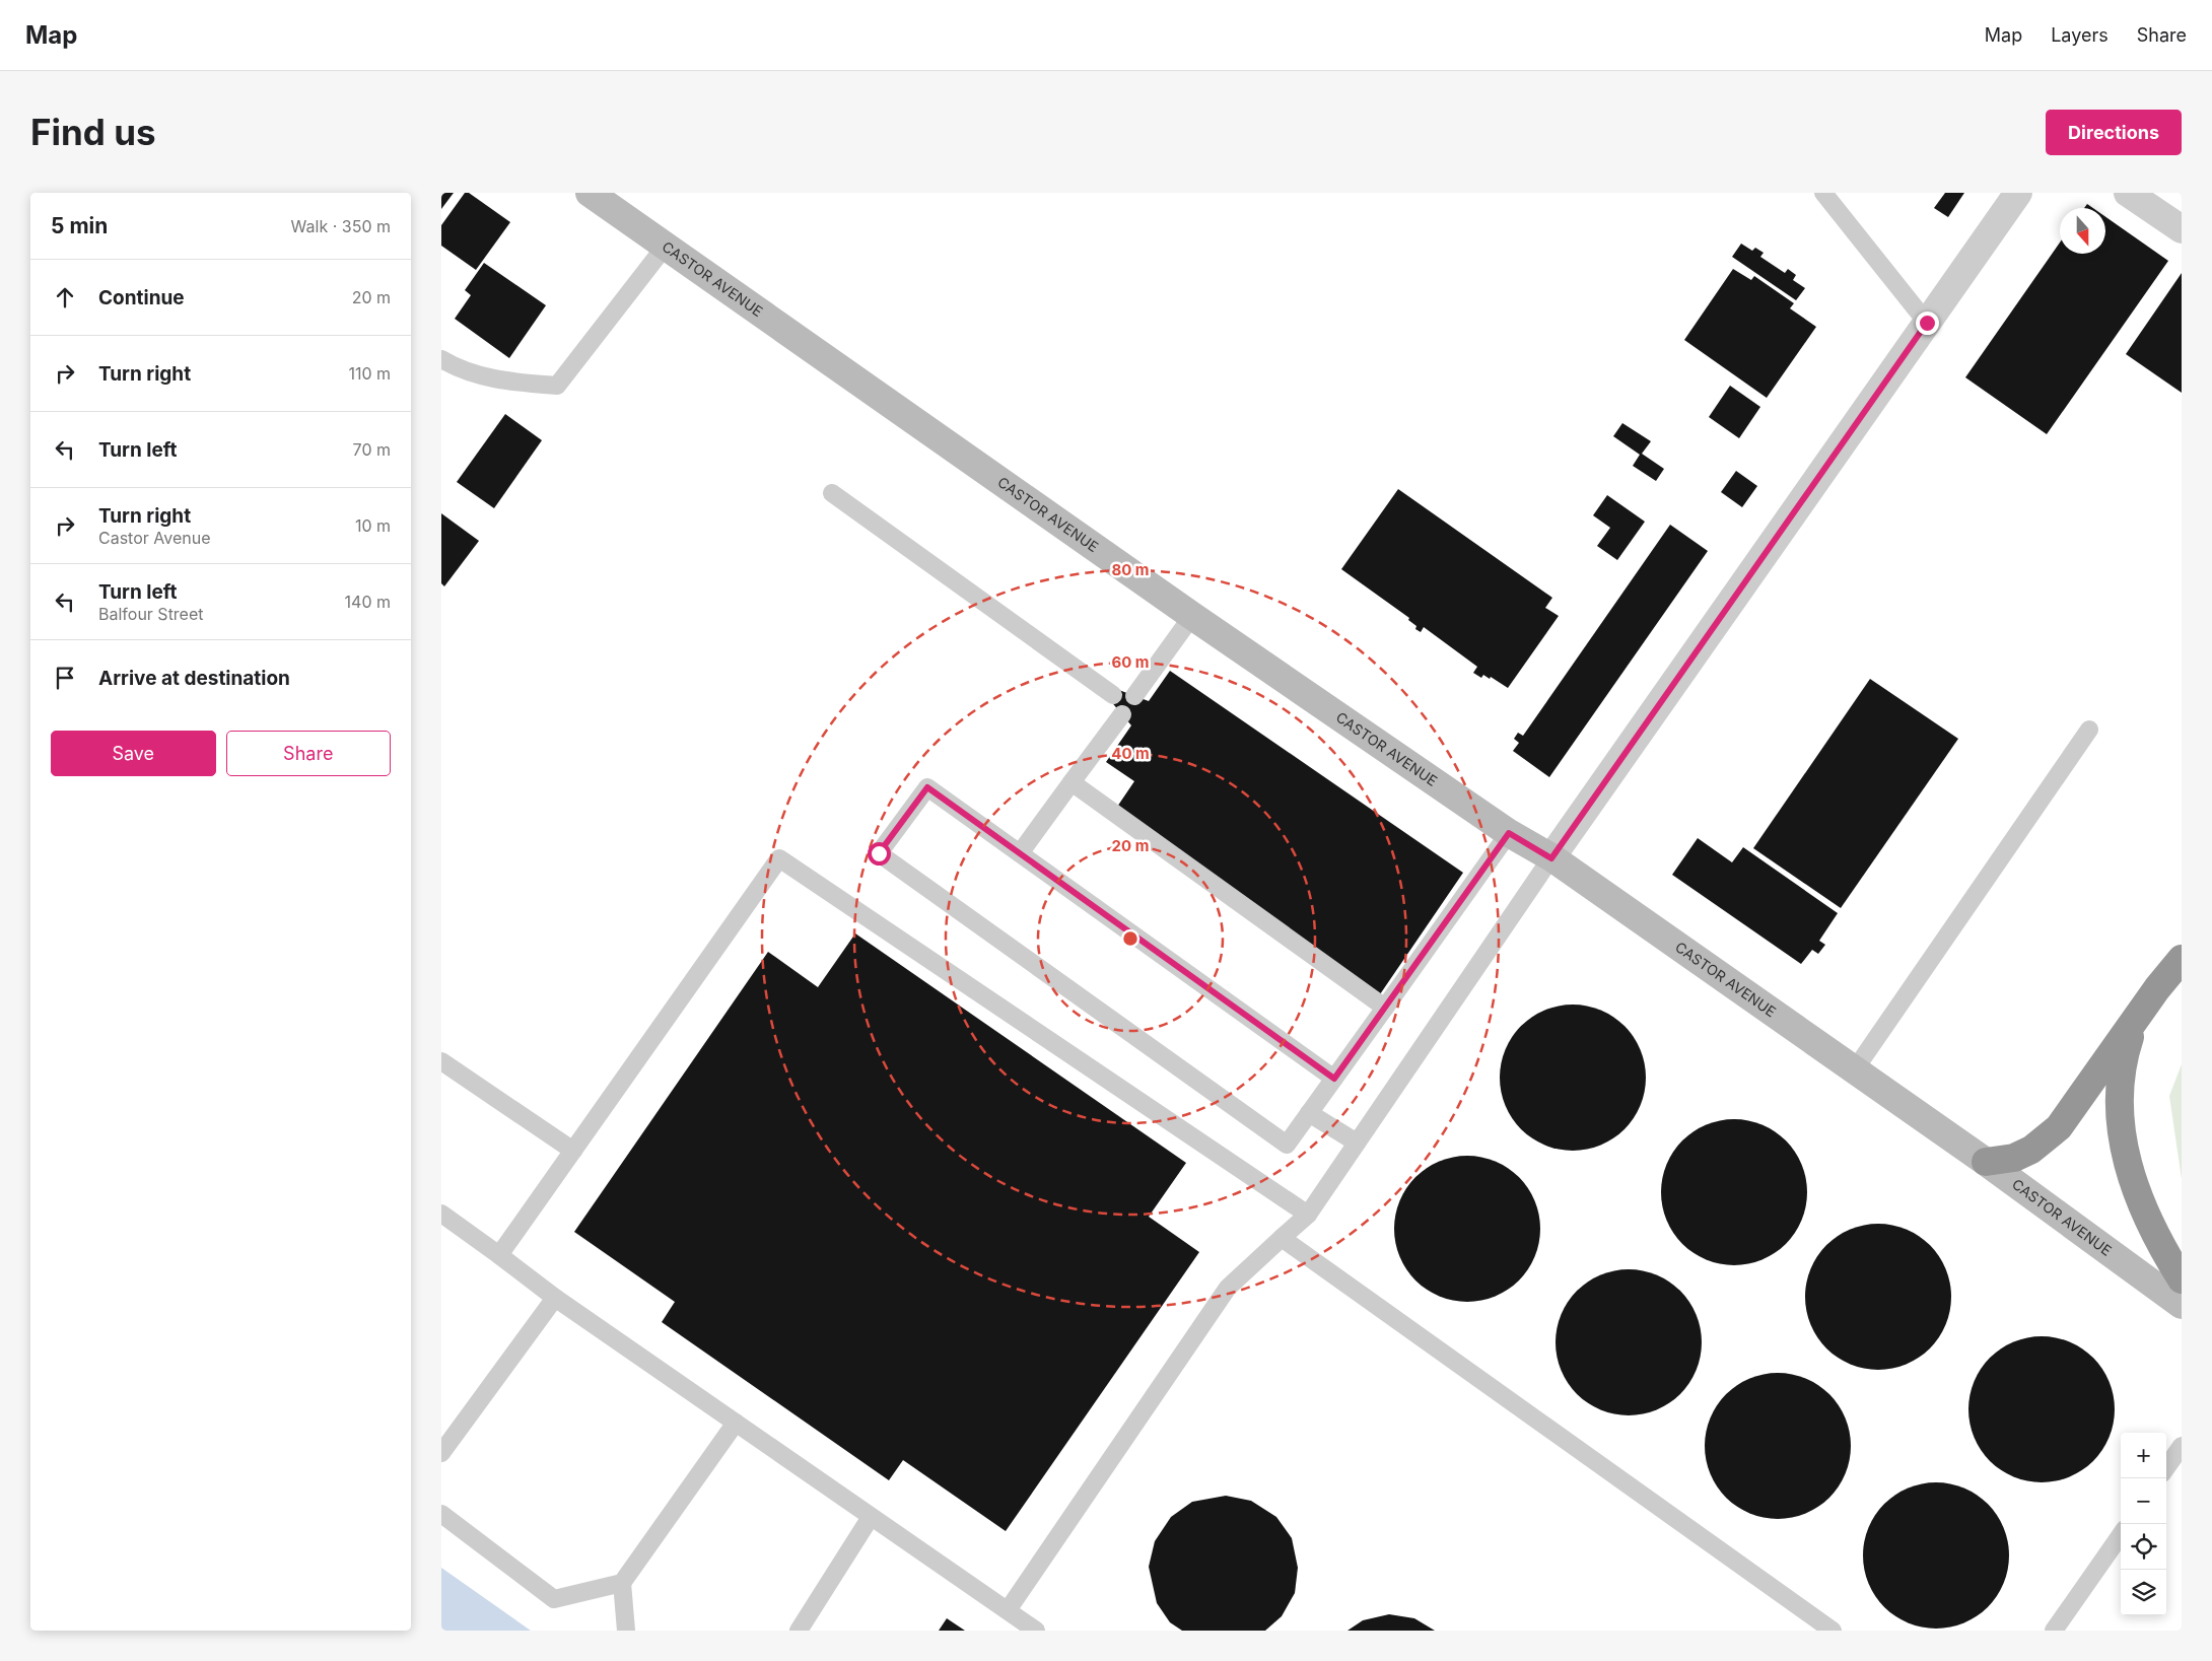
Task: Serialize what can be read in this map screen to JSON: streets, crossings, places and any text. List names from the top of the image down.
{
  "streets": {
    "street": ["CASTOR AVENUE"]
  },
  "north": "bottom",
  "page": {
    "header": "Map",
    "nav": ["Map", "Layers", "Share"],
    "buttons": [
      "Directions",
      ["Save", "Share"]
    ],
    "title": "Find us",
    "heading": ["5 min", "Walk · 350 m"],
    "list": [
      ["Continue", "20 m"],
      ["Turn right", "110 m"],
      ["Turn left", "70 m"],
      ["Turn right", "Castor Avenue", "10 m"],
      ["Turn left", "Balfour Street", "140 m"],
      "Arrive at destination"
    ],
    "map_buttons": ["+", "−"]
  },
  "rings": [
    "80 m",
    "60 m",
    "40 m",
    "20 m"
  ]
}
